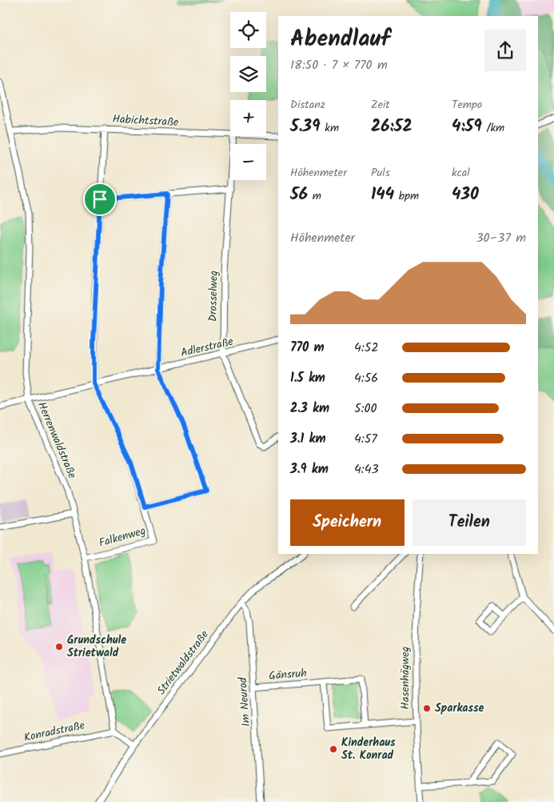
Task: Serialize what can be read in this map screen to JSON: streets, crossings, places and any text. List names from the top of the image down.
{
  "streets": {
    "street": [
      "Habichtstraße",
      "Drosselweg",
      "Adlerstraße",
      "Herrenwaldstraße",
      "Falkenweg",
      "Strietwaldstraße",
      "Gänsruh",
      "Hasenhägweg",
      "Im Neurod",
      "Konradstraße"
    ]
  },
  "crossings": [
    ["Habichtstraße", "Herrenwaldstraße"],
    ["Habichtstraße", "Falkenweg"],
    ["Drosselweg", "Adlerstraße"],
    ["Adlerstraße", "Herrenwaldstraße"],
    ["Adlerstraße", "Falkenweg"],
    ["Herrenwaldstraße", "Falkenweg"],
    ["Herrenwaldstraße", "Konradstraße"],
    ["Strietwaldstraße", "Im Neurod"],
    ["Gänsruh", "Im Neurod"]
  ],
  "places": ["Grundschule Strietwald", "Sparkasse", "Kinderhaus St. Konrad"],
  "page": {
    "map_buttons": ["+", "−"],
    "heading": ["Abendlauf", "18:50 · 7 × 770 m"],
    "stats": [
      ["Distanz", "5.39 km"],
      ["Zeit", "26:52"],
      ["Tempo", "4:59 /km"],
      ["Höhenmeter", "56 m"],
      ["Puls", "144 bpm"],
      ["kcal", "430"]
    ],
    "chart": ["Höhenmeter", "30–37 m"],
    "list": [
      {
        "name": "770 m",
        "note": "4:52"
      },
      {
        "name": "1.5 km",
        "note": "4:56"
      },
      {
        "name": "2.3 km",
        "note": "5:00"
      },
      {
        "name": "3.1 km",
        "note": "4:57"
      },
      {
        "name": "3.9 km",
        "note": "4:43"
      }
    ],
    "buttons": ["Speichern", "Teilen"]
  }
}
